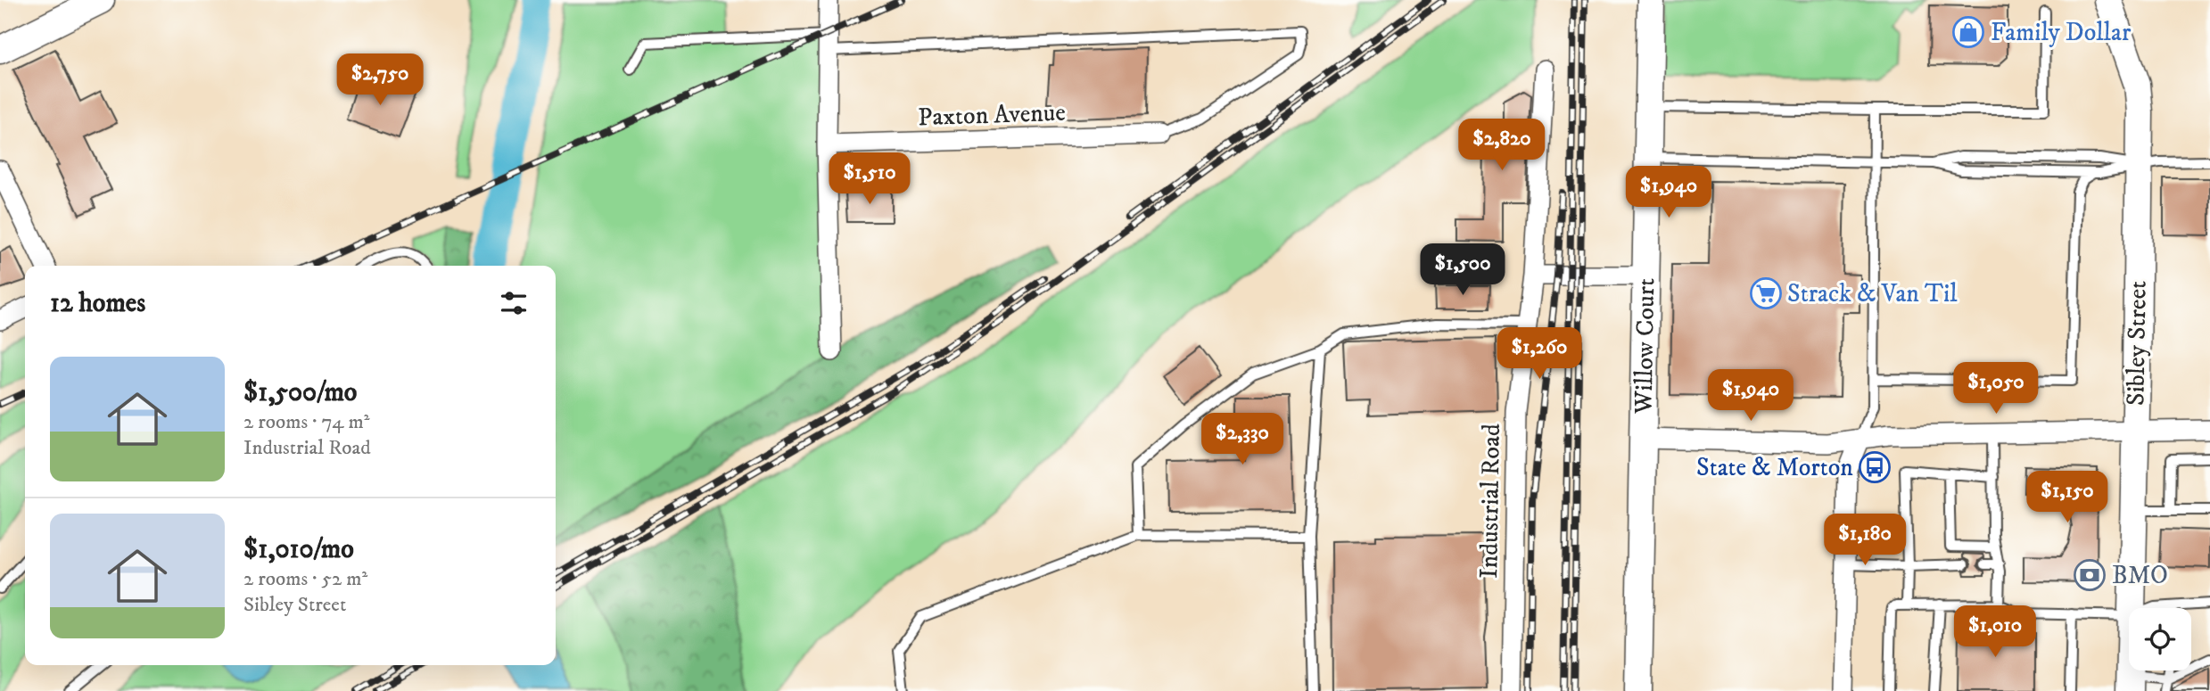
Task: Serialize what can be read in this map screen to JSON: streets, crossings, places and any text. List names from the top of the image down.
{
  "streets": {
    "main road": ["Sibley Street", "Willow Court"],
    "street": ["Paxton Avenue", "Industrial Road"]
  },
  "places": {
    "shop": ["Family Dollar"],
    "supermarket": ["Strack & Van Til"],
    "bus stop": ["State & Morton"],
    "bank": ["BMO"]
  },
  "page": {
    "price": [
      "$2,750",
      "$2,820",
      "$1,510",
      "$1,940",
      "$1,500",
      "$1,260",
      "$1,050",
      "$1,940",
      "$2,330",
      "$1,150",
      "$1,180",
      "$1,010"
    ],
    "heading": "12 homes",
    "list": [
      {
        "name": "$1,500/mo",
        "note": "2 rooms · 74 m² · Industrial Road"
      },
      {
        "name": "$1,010/mo",
        "note": "2 rooms · 52 m² · Sibley Street"
      }
    ]
  }
}
